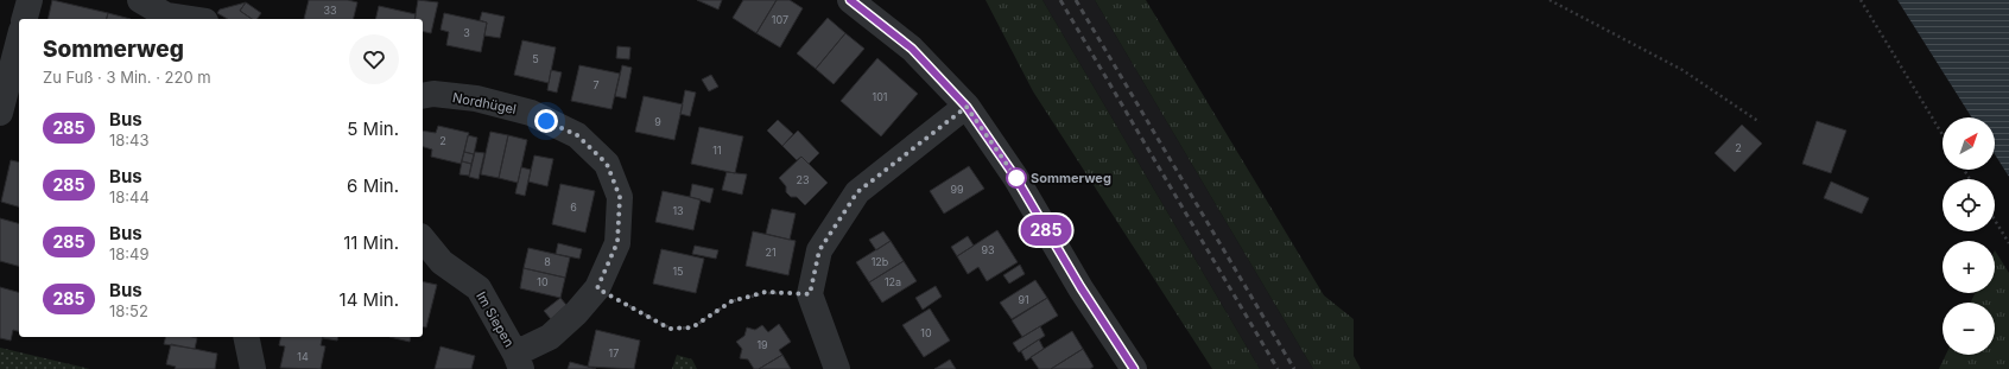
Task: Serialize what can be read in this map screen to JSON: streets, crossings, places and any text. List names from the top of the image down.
{
  "streets": {
    "street": ["Nordhügel", "Im Siepen"]
  },
  "crossings": [
    ["Nordhügel", "Im Siepen"]
  ],
  "places": ["Sommerweg"],
  "lines": ["bus line 285"],
  "house_numbers": [
    "33",
    "107",
    "3",
    "5",
    "7",
    "101",
    "9",
    "2",
    "2",
    "11",
    "23",
    "99",
    "6",
    "13",
    "93",
    "21",
    "8",
    "12b",
    "15",
    "10",
    "12a",
    "91",
    "10",
    "19",
    "17",
    "14"
  ],
  "north": "top right",
  "page": {
    "on_map": "285",
    "heading": ["Sommerweg", "Zu Fuß · 3 Min. · 220 m"],
    "list": [
      {
        "mark": "285",
        "name": "Bus",
        "note": "18:43",
        "value": "5 Min."
      },
      {
        "mark": "285",
        "name": "Bus",
        "note": "18:44",
        "value": "6 Min."
      },
      {
        "mark": "285",
        "name": "Bus",
        "note": "18:49",
        "value": "11 Min."
      },
      {
        "mark": "285",
        "name": "Bus",
        "note": "18:52",
        "value": "14 Min."
      }
    ],
    "map_buttons": ["+", "−"]
  }
}
